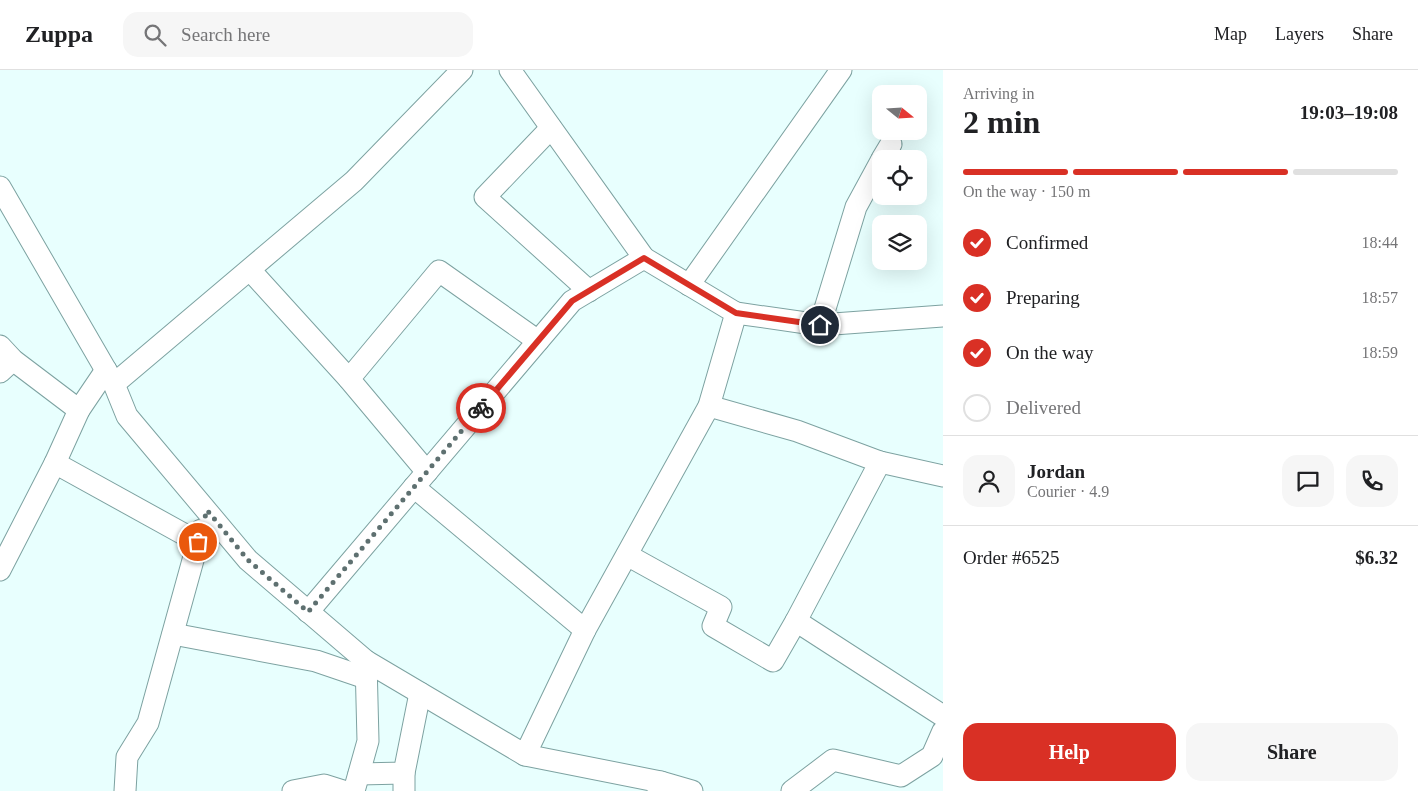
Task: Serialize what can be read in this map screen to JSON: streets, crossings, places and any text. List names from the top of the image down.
{
  "north": "right",
  "page": {
    "header": "Zuppa",
    "search": "Search here",
    "nav": ["Map", "Layers", "Share"],
    "heading": ["2 min", "Arriving in", "19:03–19:08"],
    "panel": [
      "Jordan",
      "Courier · 4.9",
      "Order #6525",
      "$6.32"
    ],
    "bar": "On the way · 150 m",
    "list": [
      ["Confirmed", "18:44"],
      ["Preparing", "18:57"],
      ["On the way", "18:59"],
      "Delivered"
    ],
    "buttons": ["Help", "Share"]
  }
}
